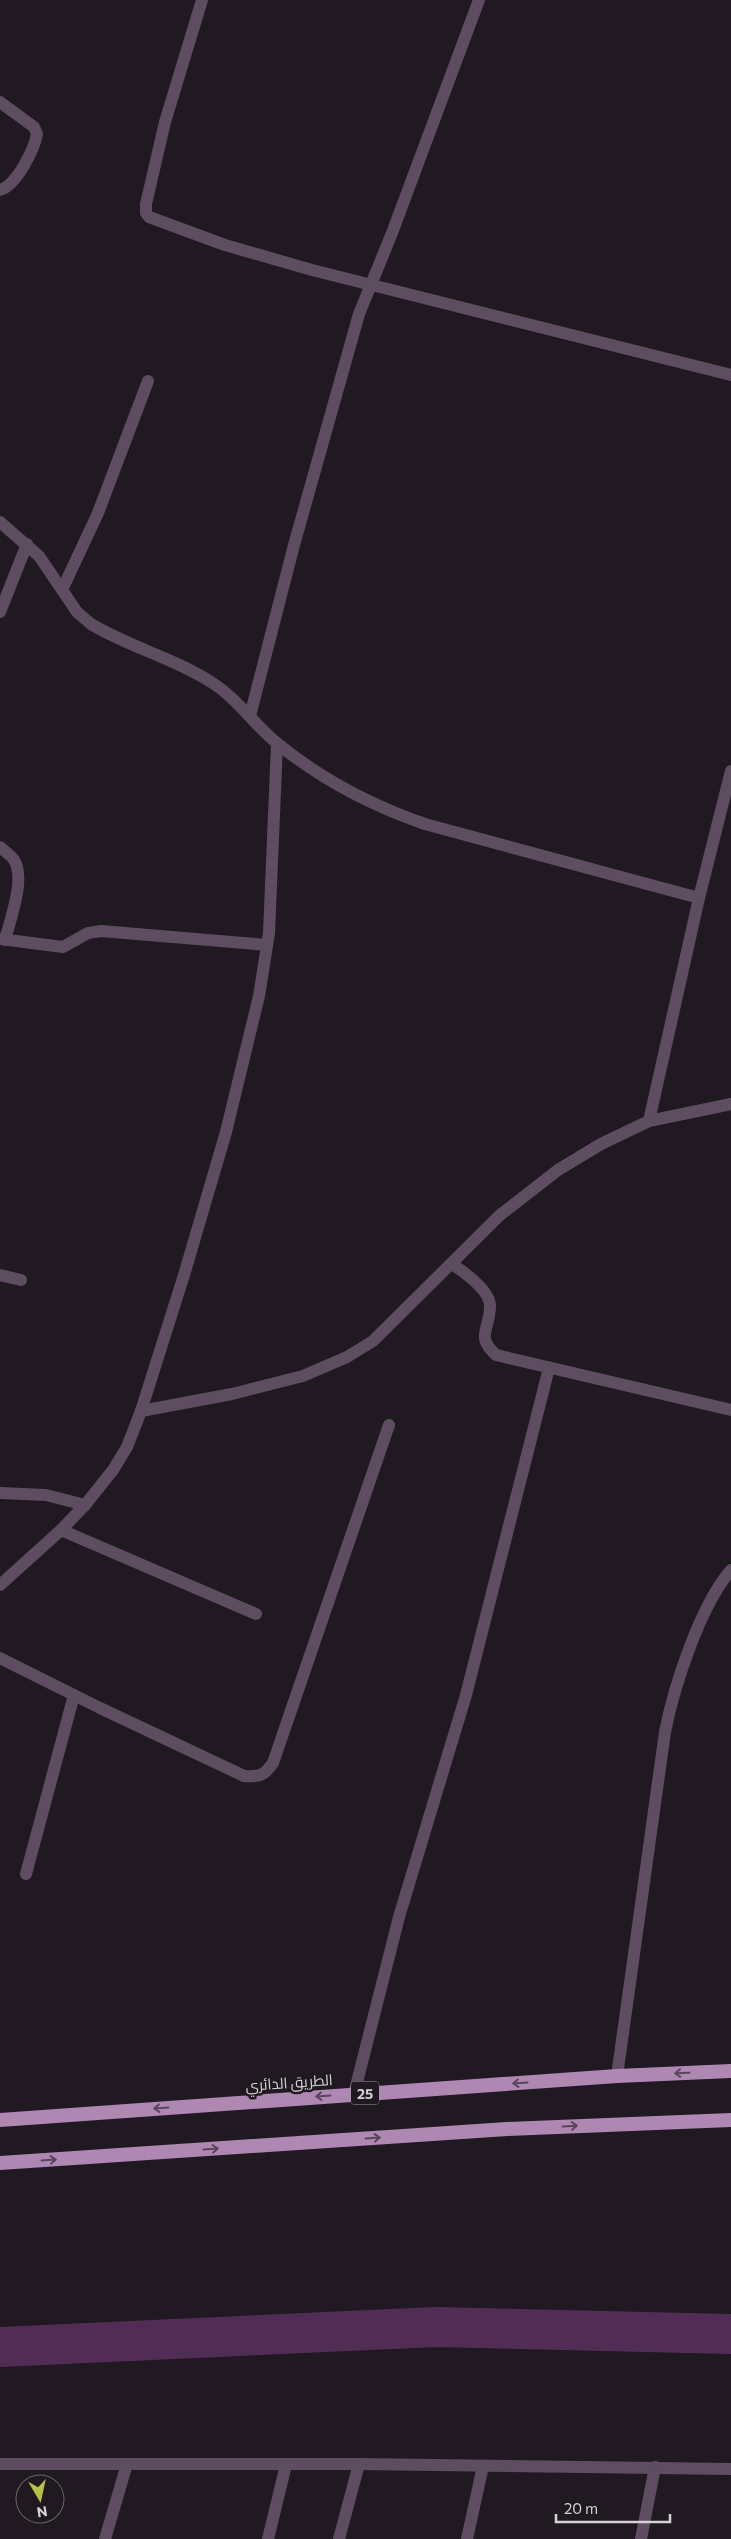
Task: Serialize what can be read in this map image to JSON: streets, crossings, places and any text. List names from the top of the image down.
{
  "streets": {
    "highway": ["الطريق الدائري", "25"]
  },
  "scale_bar": "20 m",
  "north": "bottom"
}
